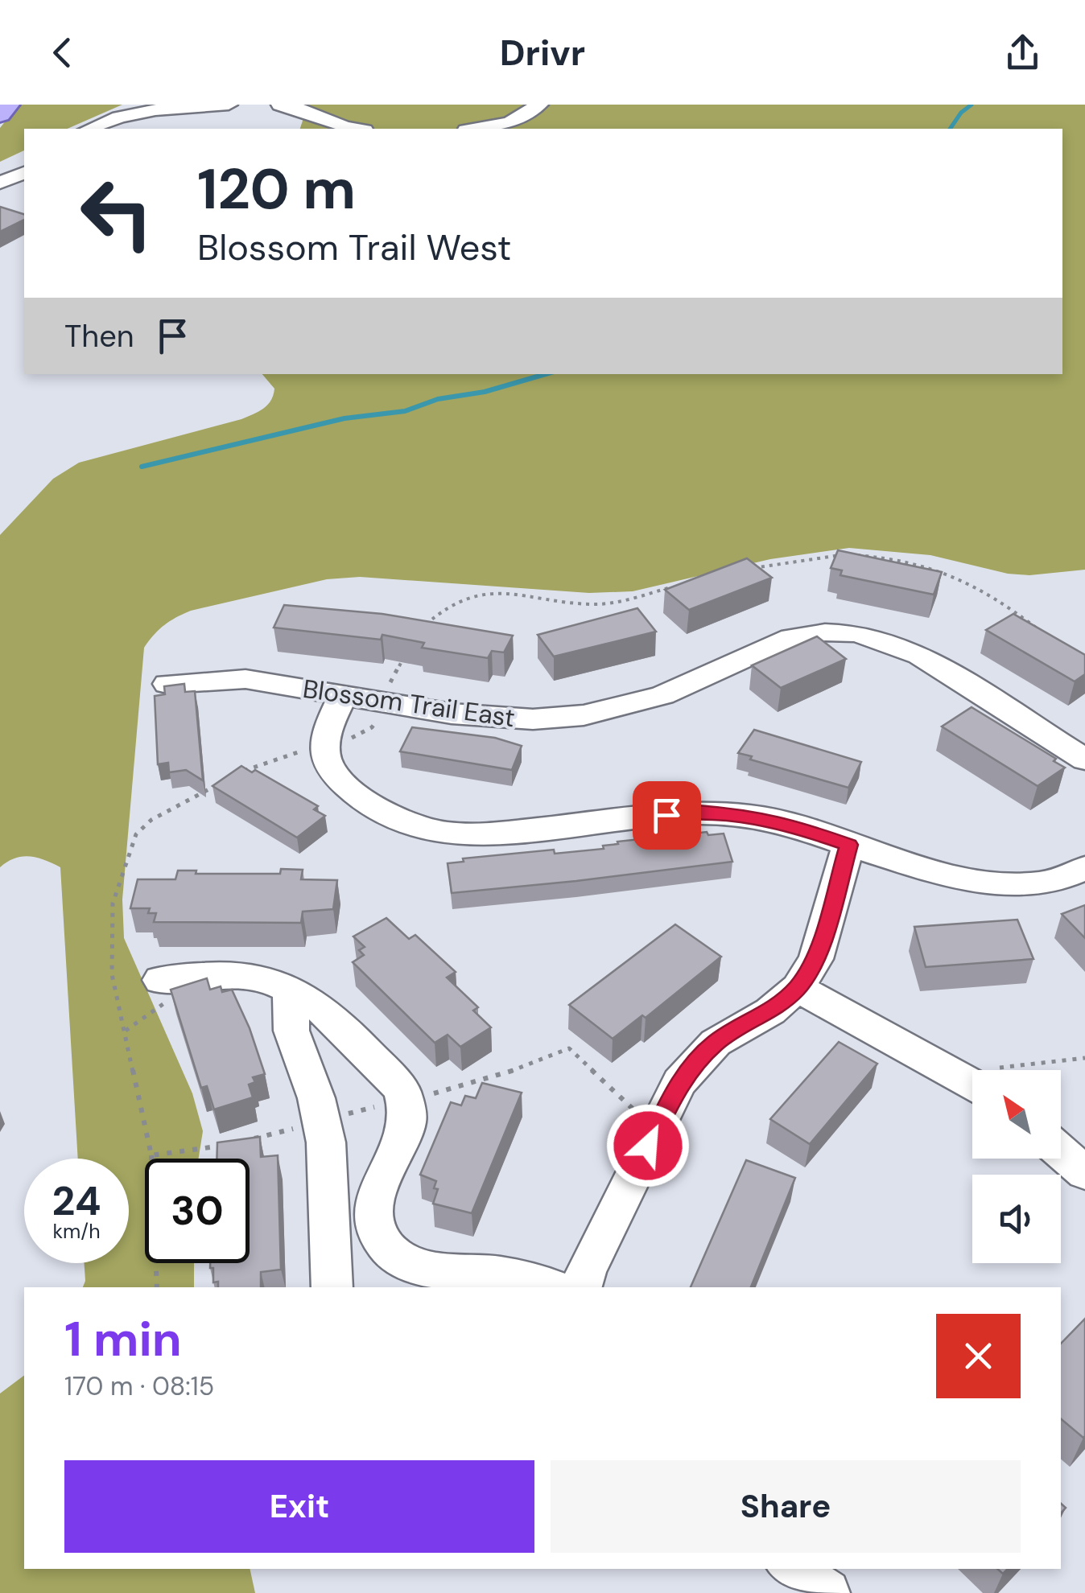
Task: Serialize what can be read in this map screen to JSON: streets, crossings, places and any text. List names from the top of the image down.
{
  "streets": {
    "street": ["Blossom Trail East"]
  },
  "north": "top left",
  "page": {
    "header": "Drivr",
    "turn": ["120 m", "Blossom Trail West"],
    "then": "Then",
    "speed": "24 km/h",
    "limit": "30",
    "heading": ["1 min", "170 m · 08:15"],
    "buttons": ["Exit", "Share"]
  }
}
